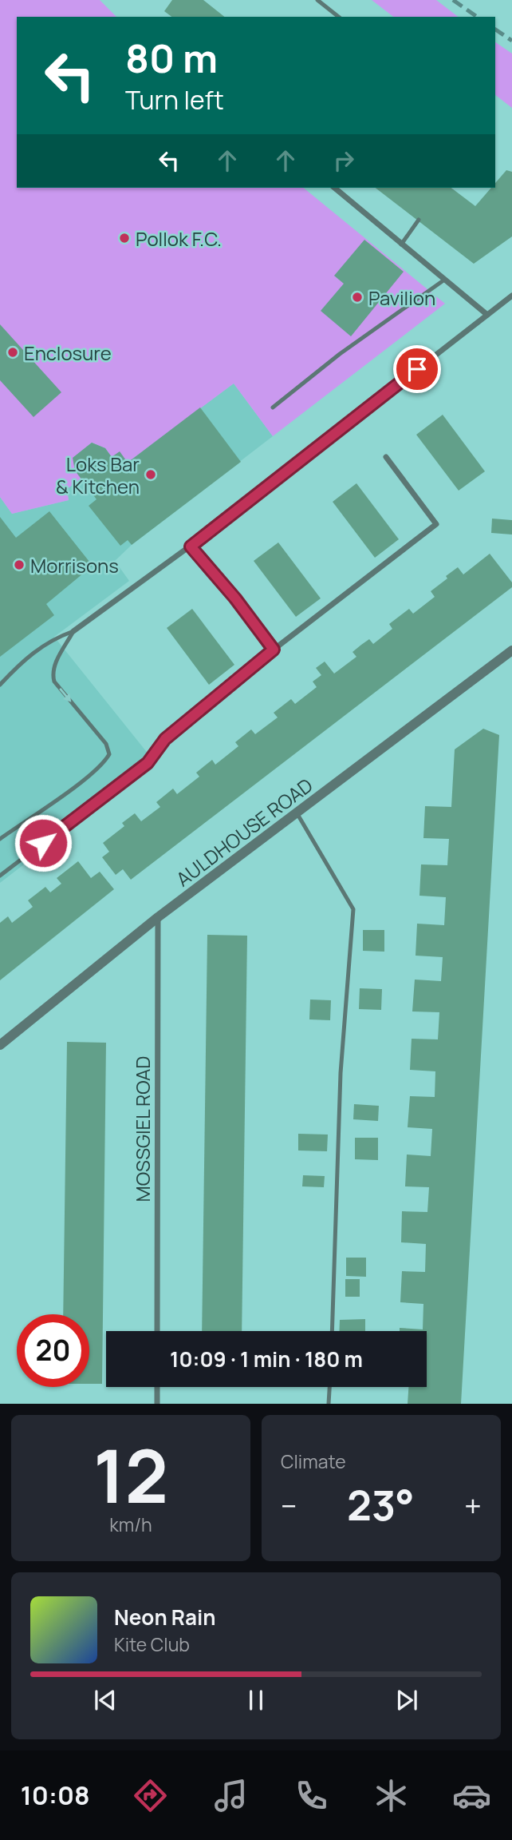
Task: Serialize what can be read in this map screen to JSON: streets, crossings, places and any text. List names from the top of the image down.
{
  "streets": {
    "street": ["AULDHOUSE ROAD", "MOSSGIEL ROAD"]
  },
  "crossings": [
    ["AULDHOUSE ROAD", "MOSSGIEL ROAD"]
  ],
  "places": [
    "Pollok F.C.",
    "Pavilion",
    "Enclosure",
    "Loks Bar & Kitchen",
    "Morrisons"
  ],
  "page": {
    "turn": ["80 m", "Turn left"],
    "limit": "20",
    "trip": "10:09 · 1 min · 180 m",
    "tile": [
      ["12", "km/h"],
      "Climate"
    ],
    "heat": ["−", "23°", "+"],
    "song": ["Neon Rain", "Kite Club"],
    "tabs": "10:08"
  }
}
